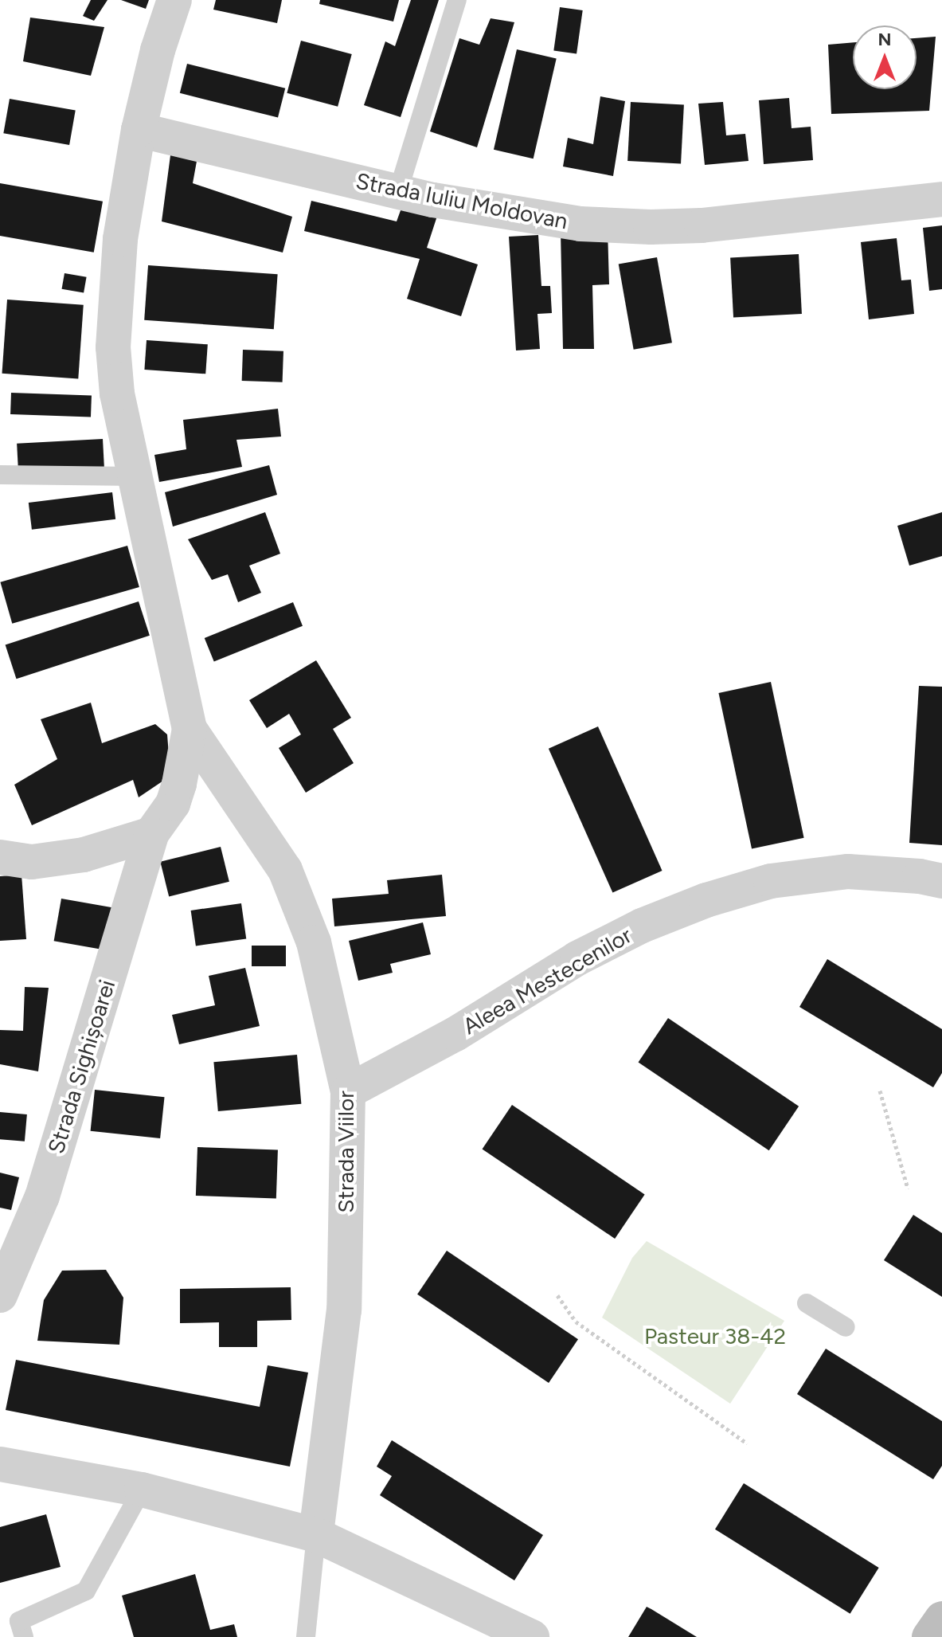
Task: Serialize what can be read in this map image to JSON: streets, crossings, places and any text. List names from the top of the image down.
{
  "streets": {
    "street": [
      "Strada Iuliu Moldovan",
      "Aleea Mestecenilor",
      "Strada Sighișoarei",
      "Strada Viilor"
    ]
  },
  "crossings": [
    ["Aleea Mestecenilor", "Strada Viilor"],
    ["Strada Sighișoarei", "Strada Viilor"]
  ],
  "parks": ["Pasteur 38-42"],
  "north": "top"
}
